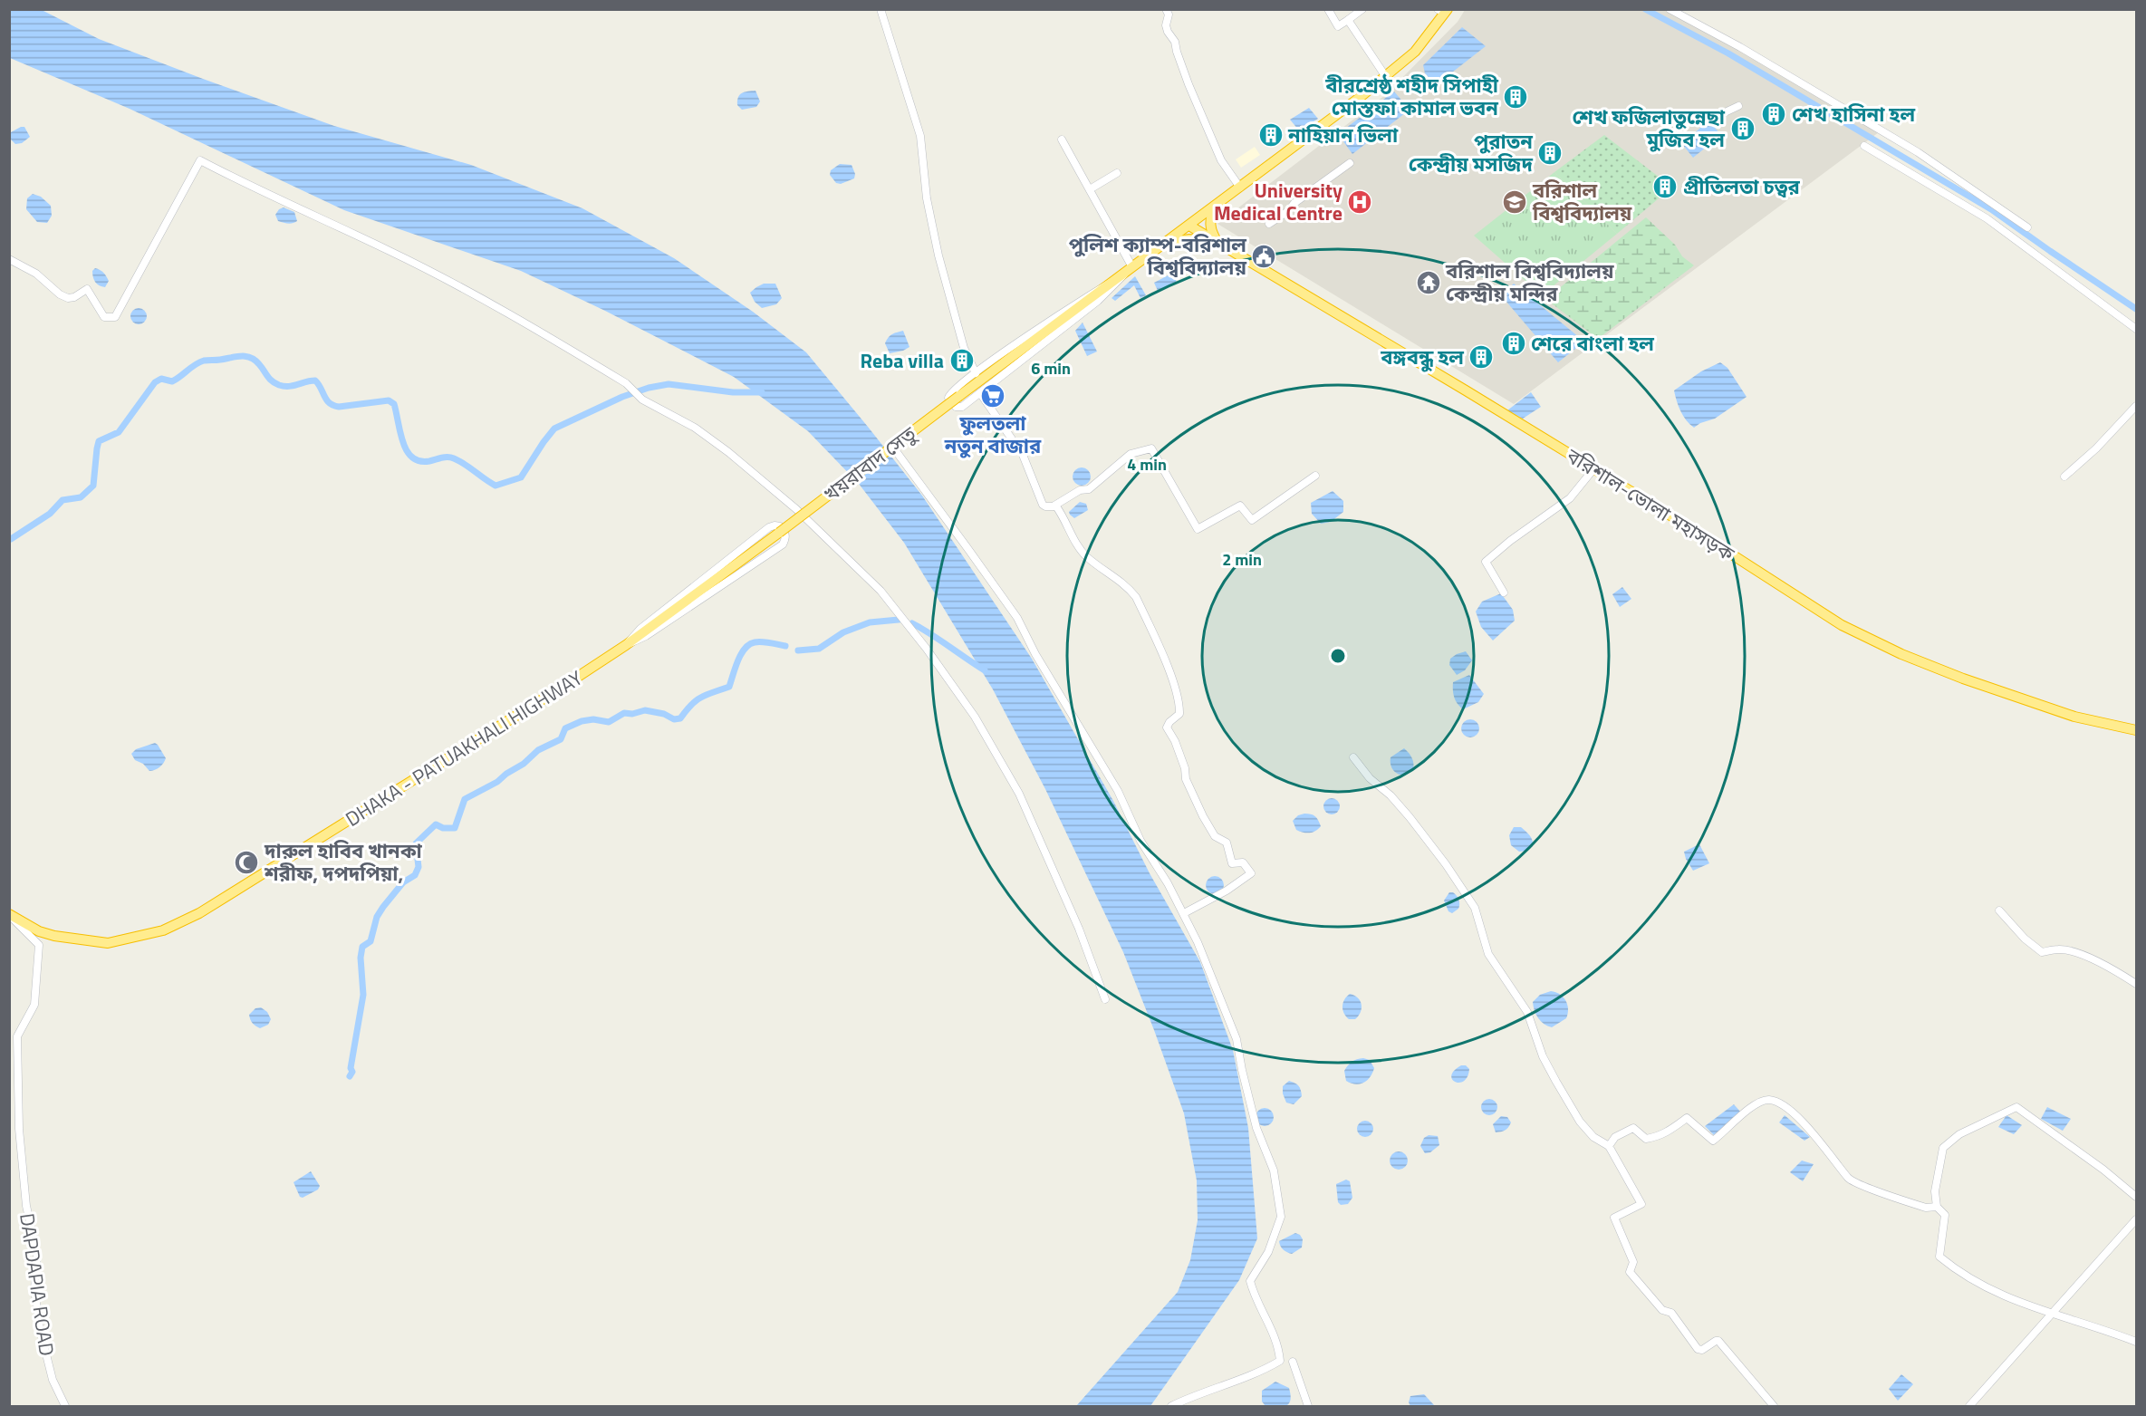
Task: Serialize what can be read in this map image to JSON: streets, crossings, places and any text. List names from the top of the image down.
{
  "streets": {
    "highway": ["খয়রাবাদ সেতু", "বরিশাল-ভোলা মহাসড়ক", "DHAKA - PATUAKHALI HIGHWAY"],
    "street": ["DAPDAPIA ROAD"]
  },
  "crossings": [
    ["খয়রাবাদ সেতু", "DHAKA - PATUAKHALI HIGHWAY"],
    ["DHAKA - PATUAKHALI HIGHWAY", "DAPDAPIA ROAD"]
  ],
  "places": {
    "building": [
      "বীরশ্রেষ্ঠ শহীদ সিপাহী মোস্তফা কামাল ভবন",
      "শেখ হাসিনা হল",
      "শেখ ফজিলাতুন্নেছা মুজিব হল",
      "নাহিয়ান ভিলা",
      "পুরাতন কেন্দ্রীয় মসজিদ",
      "প্রীতিলতা চত্বর",
      "শেরে বাংলা হল",
      "বঙ্গবন্ধু হল",
      "Reba villa"
    ],
    "hospital": ["University Medical Centre"],
    "school or university": ["বরিশাল বিশ্ববিদ্যালয়"],
    "public building": ["পুলিশ ক্যাম্প-বরিশাল বিশ্ববিদ্যালয়"],
    "temple": ["বরিশাল বিশ্ববিদ্যালয় কেন্দ্রীয় মন্দির"],
    "supermarket": ["ফুলতলা নতুন বাজার"],
    "mosque": ["দারুল হাবিব খানকা শরীফ, দপদপিয়া,"]
  },
  "rings": ["6 min", "4 min", "2 min"]
}
